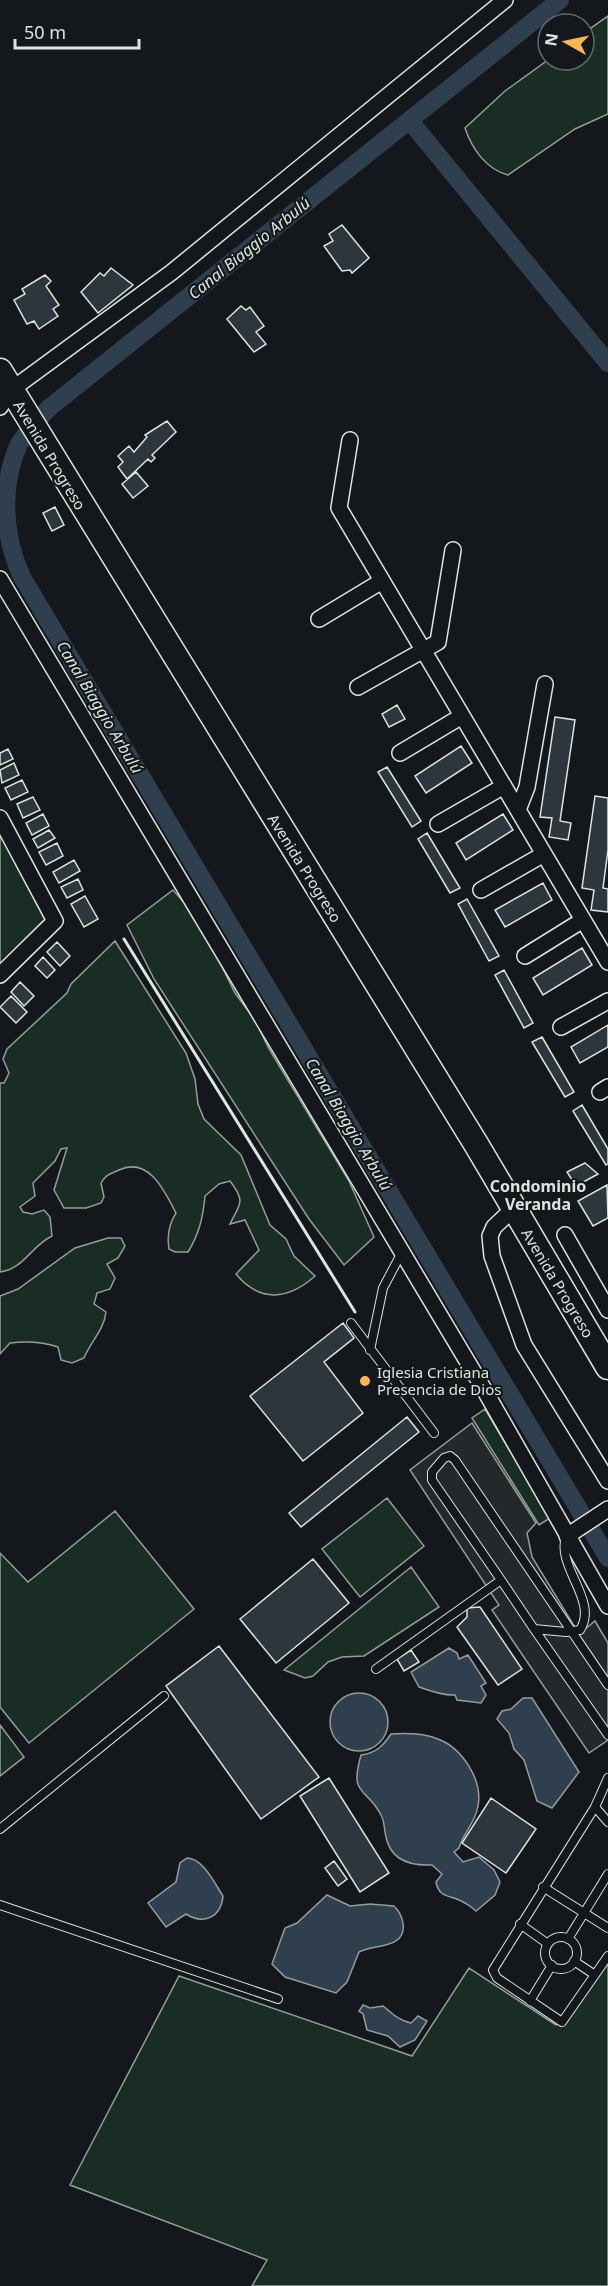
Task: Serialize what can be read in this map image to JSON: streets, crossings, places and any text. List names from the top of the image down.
{
  "streets": {
    "main road": ["Avenida Progreso"]
  },
  "districts": ["Condominio Veranda"],
  "water": ["Canal Biaggio Arbulú"],
  "places": ["Iglesia Cristiana Presencia de Dios"],
  "scale_bar": "50 m",
  "north": "left"
}
